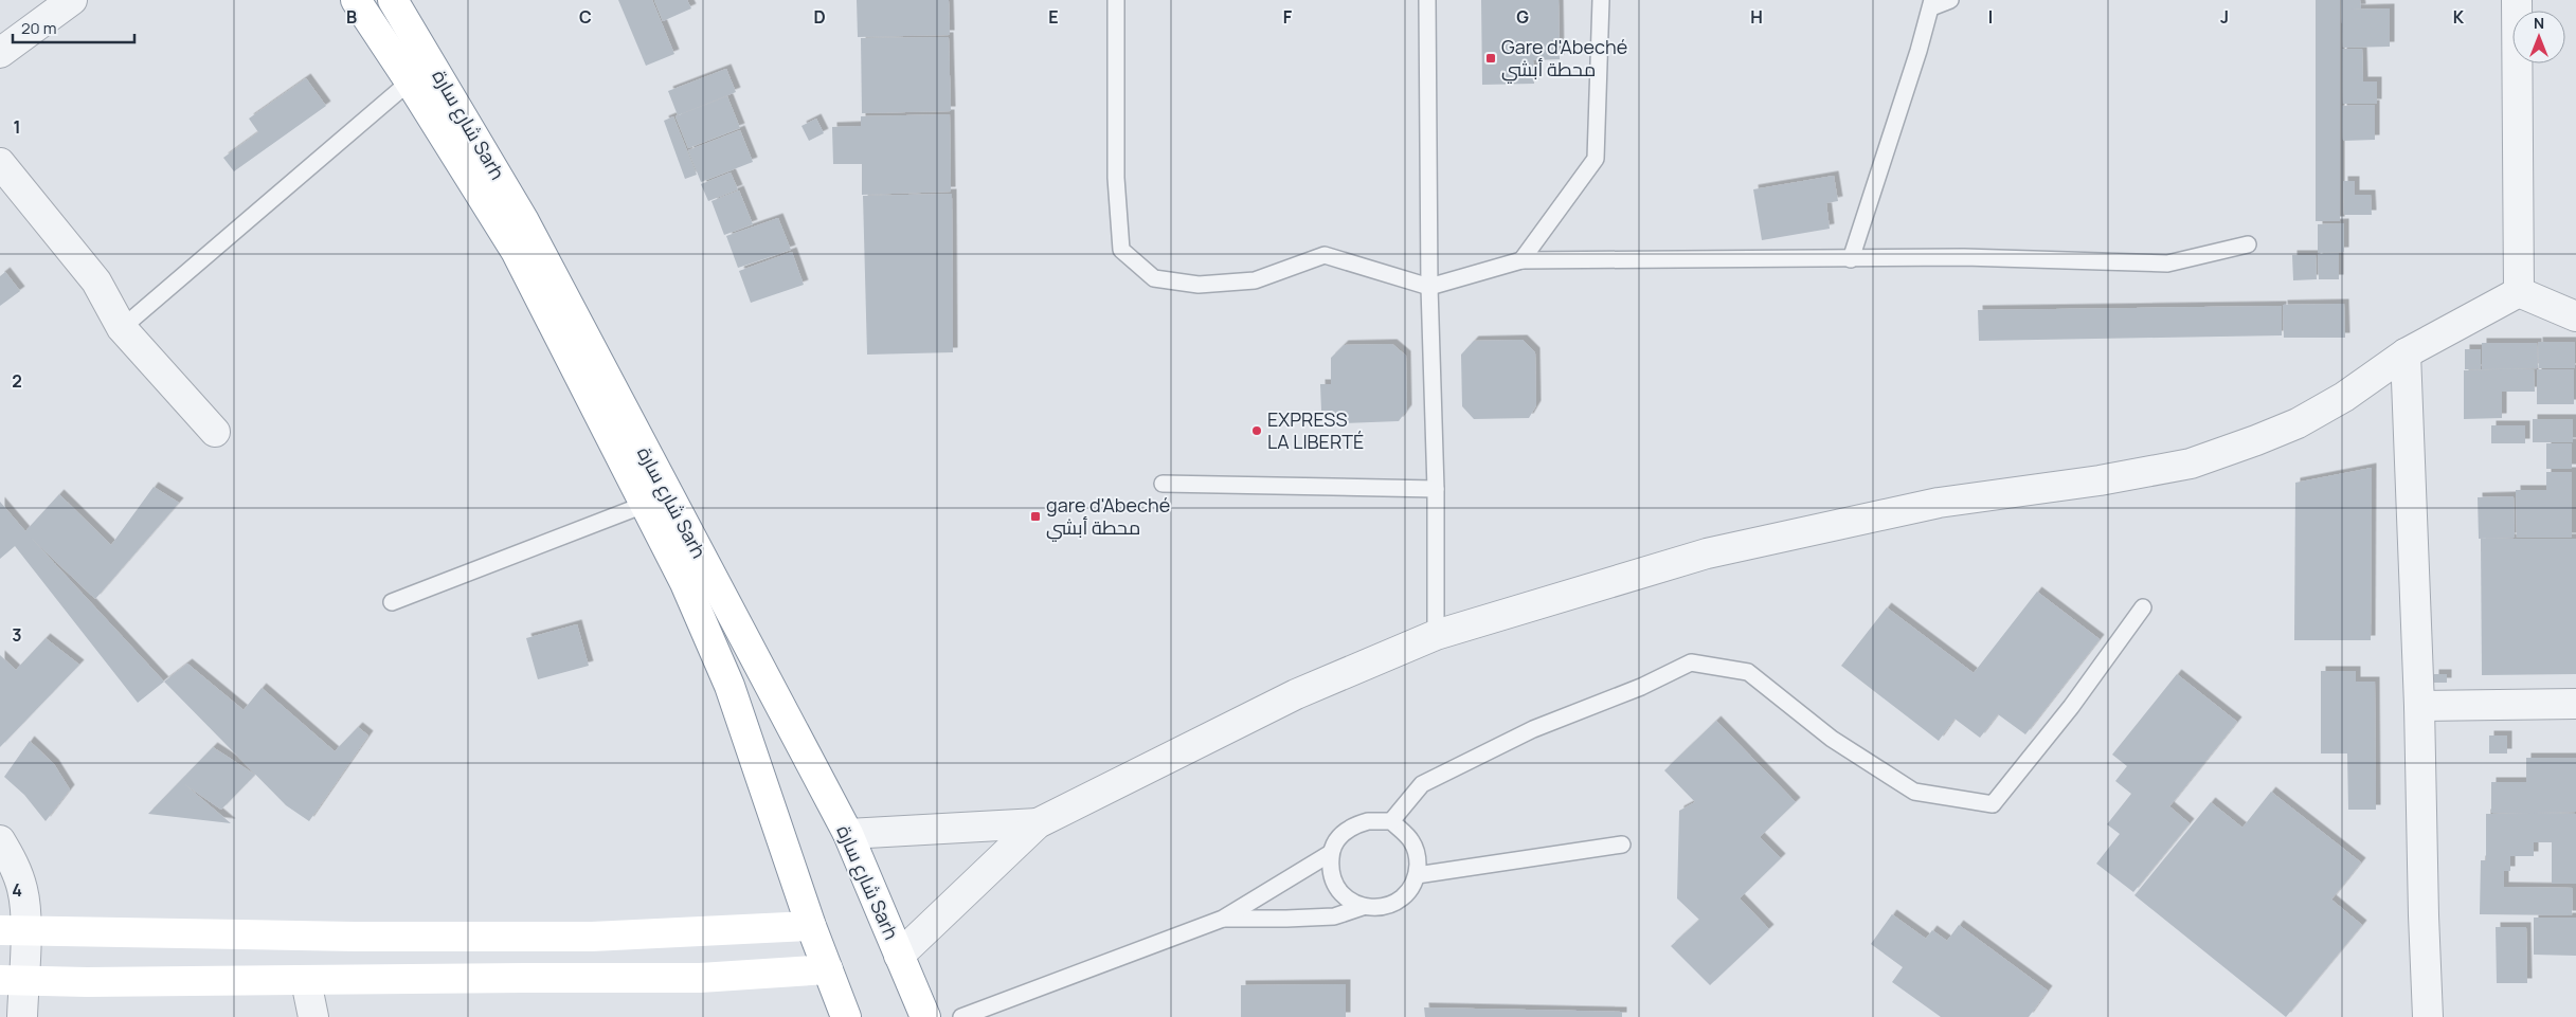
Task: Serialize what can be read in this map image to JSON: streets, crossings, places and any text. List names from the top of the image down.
{
  "streets": {
    "main road": ["شارع سارة Sarh"]
  },
  "places": {
    "transit": ["Gare d'Abeché محطة أبشي", "gare d'Abeché محطة أبشي"],
    "other": ["EXPRESS LA LIBERTÉ"]
  },
  "scale_bar": "20 m",
  "north": "top",
  "grid": {
    "columns": [
      "B",
      "C",
      "D",
      "E",
      "F",
      "G",
      "H",
      "I",
      "J",
      "K"
    ],
    "rows": [
      "1",
      "2",
      "3",
      "4"
    ]
  }
}
